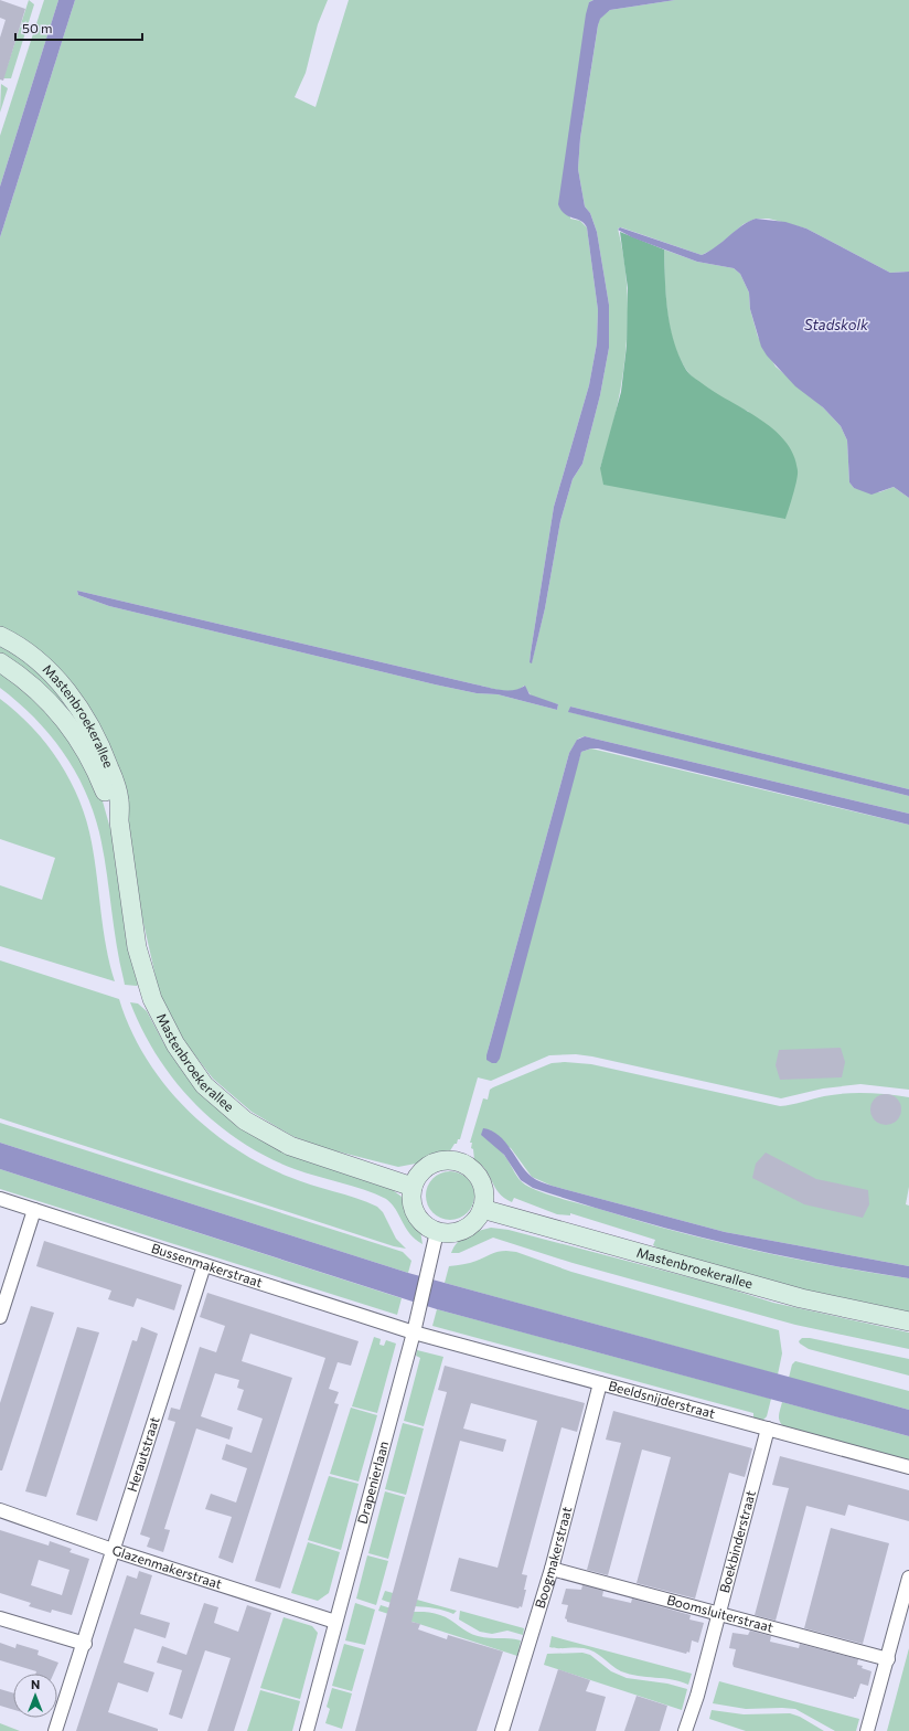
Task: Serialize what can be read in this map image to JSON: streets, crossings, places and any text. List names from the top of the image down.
{
  "streets": {
    "main road": ["Mastenbroekerallee"],
    "street": [
      "Bussenmakerstraat",
      "Beeldsnijderstraat",
      "Herautstraat",
      "Drapenierlaan",
      "Boekbinderstraat",
      "Boogmakerstraat",
      "Glazenmakerstraat",
      "Boomsluiterstraat"
    ]
  },
  "crossings": [
    ["Mastenbroekerallee", "Drapenierlaan"],
    ["Bussenmakerstraat", "Beeldsnijderstraat"],
    ["Bussenmakerstraat", "Herautstraat"],
    ["Bussenmakerstraat", "Drapenierlaan"],
    ["Beeldsnijderstraat", "Drapenierlaan"],
    ["Beeldsnijderstraat", "Boekbinderstraat"],
    ["Beeldsnijderstraat", "Boogmakerstraat"],
    ["Herautstraat", "Glazenmakerstraat"],
    ["Drapenierlaan", "Glazenmakerstraat"],
    ["Boekbinderstraat", "Boomsluiterstraat"],
    ["Boogmakerstraat", "Boomsluiterstraat"]
  ],
  "water": ["Stadskolk"],
  "scale_bar": "50 m",
  "north": "top"
}
